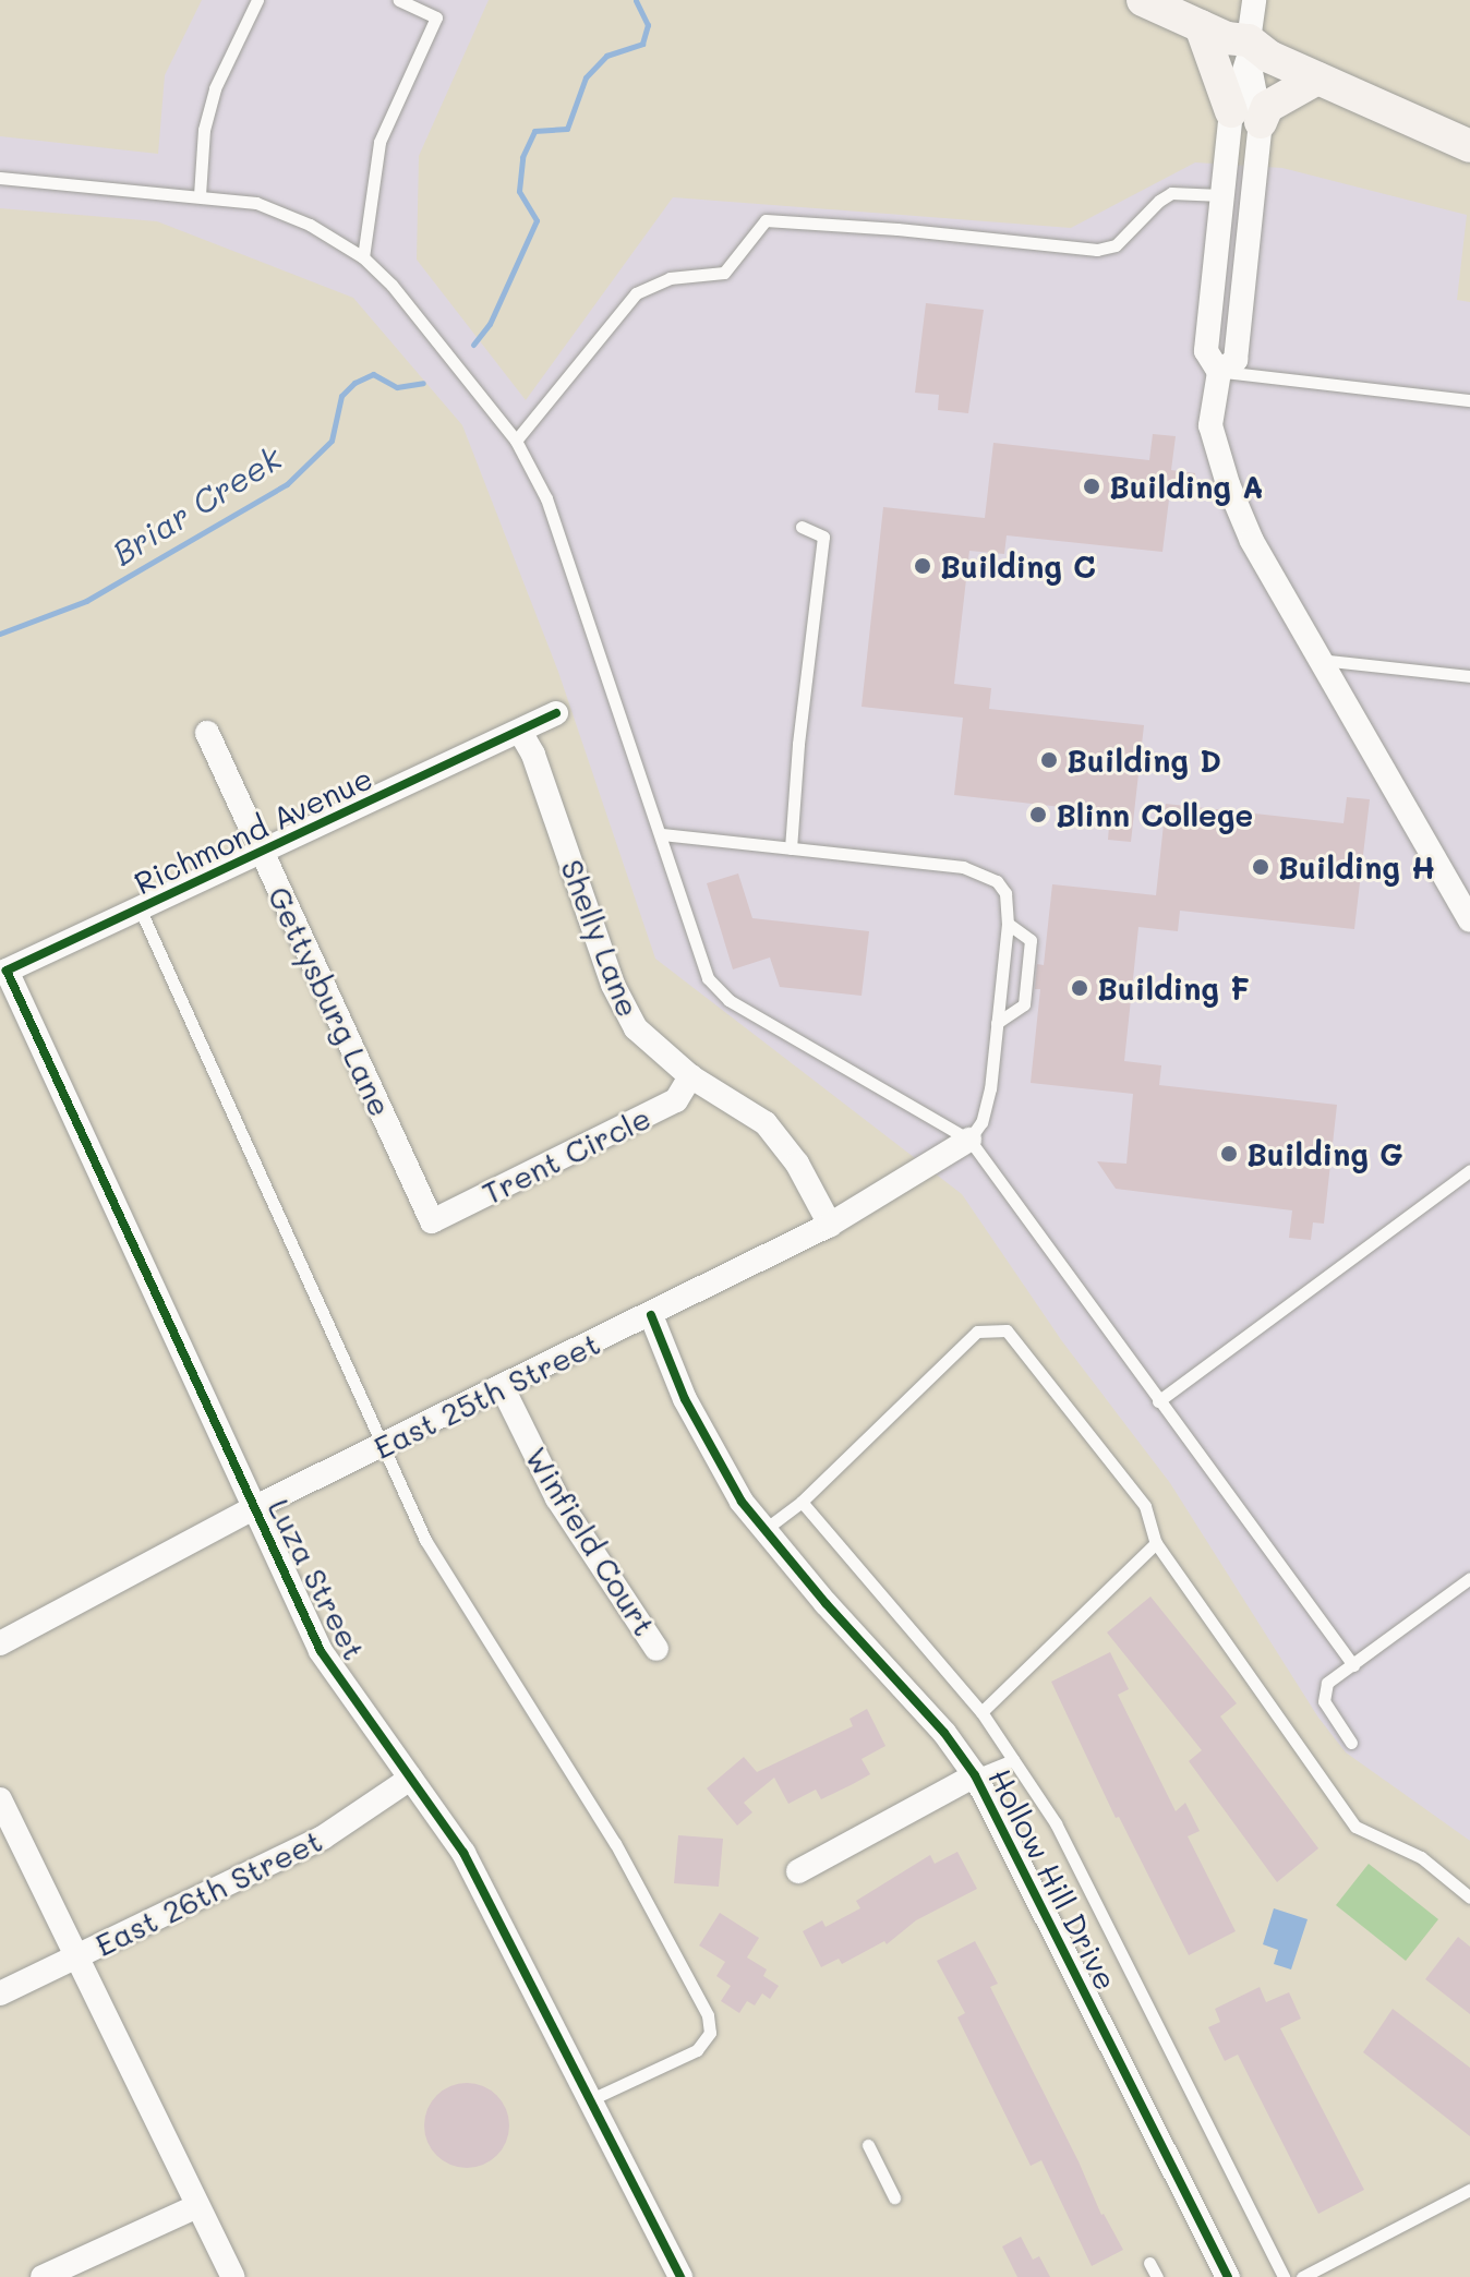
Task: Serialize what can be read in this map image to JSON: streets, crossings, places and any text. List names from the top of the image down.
{
  "streets": {
    "street": [
      "Richmond Avenue",
      "Shelly Lane",
      "Gettysburg Lane",
      "Trent Circle",
      "East 25th Street",
      "Winfield Court",
      "Luza Street",
      "Hollow Hill Drive",
      "East 26th Street"
    ]
  },
  "crossings": [
    ["Richmond Avenue", "Shelly Lane"],
    ["Richmond Avenue", "Gettysburg Lane"],
    ["Richmond Avenue", "Luza Street"],
    ["Shelly Lane", "Trent Circle"],
    ["Shelly Lane", "East 25th Street"],
    ["Gettysburg Lane", "Trent Circle"],
    ["East 25th Street", "Winfield Court"],
    ["East 25th Street", "Luza Street"],
    ["East 25th Street", "Hollow Hill Drive"],
    ["Luza Street", "East 26th Street"]
  ],
  "water": ["Briar Creek"],
  "places": [
    "Building A",
    "Building C",
    "Building D",
    "Blinn College",
    "Building H",
    "Building F",
    "Building G"
  ]
}
